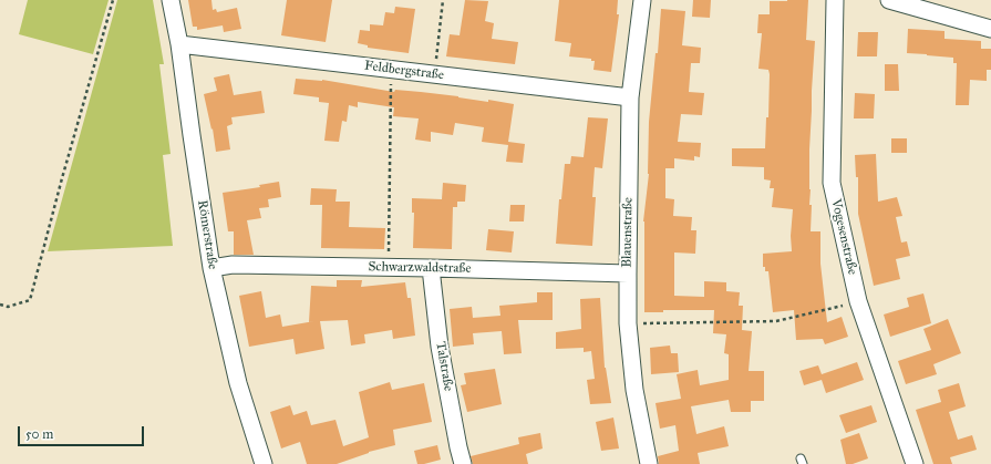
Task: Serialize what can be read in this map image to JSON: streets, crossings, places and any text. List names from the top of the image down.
{
  "streets": {
    "street": [
      "Feldbergstraße",
      "Blauenstraße",
      "Römerstraße",
      "Vogesenstraße",
      "Schwarzwaldstraße",
      "Talstraße"
    ]
  },
  "crossings": [
    ["Feldbergstraße", "Blauenstraße"],
    ["Feldbergstraße", "Römerstraße"],
    ["Blauenstraße", "Schwarzwaldstraße"],
    ["Römerstraße", "Schwarzwaldstraße"],
    ["Schwarzwaldstraße", "Talstraße"]
  ],
  "scale_bar": "50 m"
}
